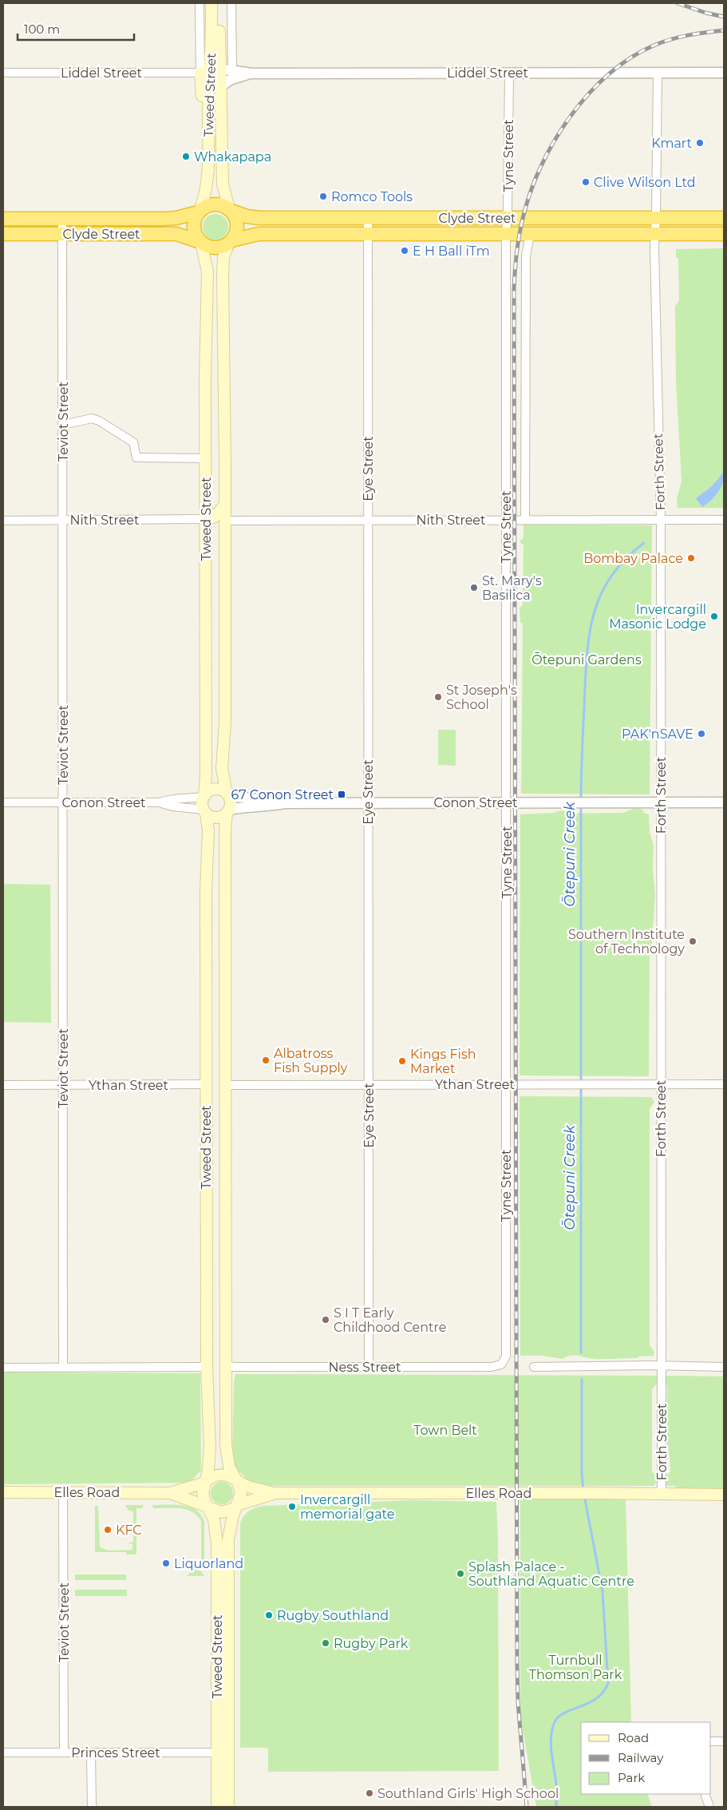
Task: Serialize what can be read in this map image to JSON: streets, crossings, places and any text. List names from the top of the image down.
{
  "streets": {
    "highway": ["Clyde Street"],
    "main road": ["Tweed Street", "Conon Street", "Elles Road"],
    "street": [
      "Liddel Street",
      "Tyne Street",
      "Teviot Street",
      "Eye Street",
      "Forth Street",
      "Nith Street",
      "Ythan Street",
      "Ness Street",
      "Princes Street"
    ]
  },
  "crossings": [
    ["Liddel Street", "Tweed Street"],
    ["Liddel Street", "Tyne Street"],
    ["Liddel Street", "Forth Street"],
    ["Tweed Street", "Clyde Street"],
    ["Tweed Street", "Nith Street"],
    ["Tweed Street", "Conon Street"],
    ["Tweed Street", "Ythan Street"],
    ["Tweed Street", "Ness Street"],
    ["Tweed Street", "Elles Road"],
    ["Tweed Street", "Princes Street"],
    ["Tyne Street", "Clyde Street"],
    ["Tyne Street", "Nith Street"],
    ["Tyne Street", "Conon Street"],
    ["Tyne Street", "Ythan Street"],
    ["Tyne Street", "Ness Street"],
    ["Clyde Street", "Teviot Street"],
    ["Clyde Street", "Eye Street"],
    ["Clyde Street", "Forth Street"],
    ["Teviot Street", "Nith Street"],
    ["Teviot Street", "Conon Street"],
    ["Teviot Street", "Ythan Street"],
    ["Teviot Street", "Elles Road"],
    ["Teviot Street", "Princes Street"],
    ["Eye Street", "Nith Street"],
    ["Eye Street", "Conon Street"],
    ["Eye Street", "Ythan Street"],
    ["Eye Street", "Ness Street"],
    ["Forth Street", "Nith Street"],
    ["Forth Street", "Conon Street"],
    ["Forth Street", "Ythan Street"],
    ["Forth Street", "Elles Road"]
  ],
  "water": ["Ōtepuni Creek"],
  "parks": ["Ōtepuni Gardens", "Town Belt", "Turnbull Thomson Park"],
  "places": {
    "other": [
      "Kmart",
      "Whakapapa",
      "Clive Wilson Ltd",
      "Romco Tools",
      "E H Ball iTm",
      "Bombay Palace",
      "St. Mary's Basilica",
      "Invercargill Masonic Lodge",
      "St Joseph's School",
      "PAK'nSAVE",
      "Southern Institute of Technology",
      "Albatross Fish Supply",
      "Kings Fish Market",
      "S I T Early Childhood Centre",
      "Invercargill memorial gate",
      "KFC",
      "Liquorland",
      "Splash Palace - Southland Aquatic Centre",
      "Rugby Southland",
      "Rugby Park",
      "Southland Girls' High School"
    ],
    "transit": ["67 Conon Street"]
  },
  "legend": ["Road", "Railway", "Park"],
  "scale_bar": "100 m"
}
